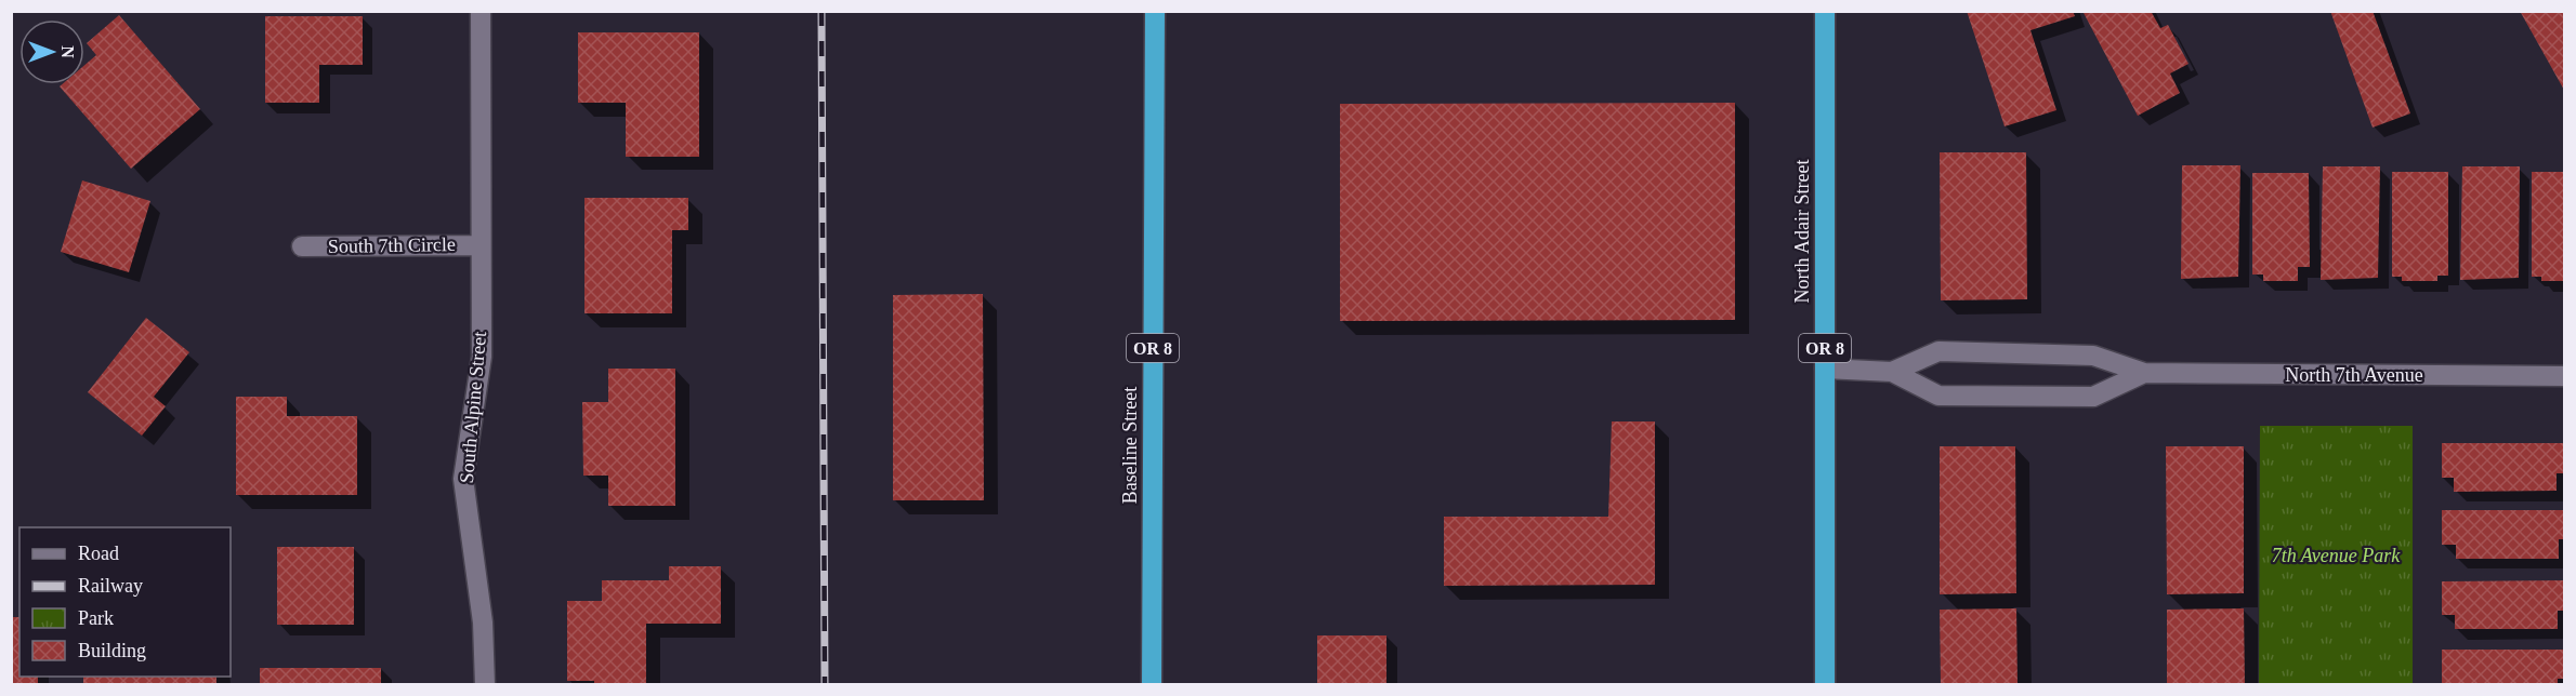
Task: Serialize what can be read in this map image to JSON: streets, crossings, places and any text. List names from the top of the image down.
{
  "streets": {
    "highway": ["North Adair Street", "OR 8", "Baseline Street"],
    "street": ["South 7th Circle", "North 7th Avenue", "South Alpine Street"]
  },
  "crossings": [
    ["North Adair Street", "North 7th Avenue"],
    ["South 7th Circle", "South Alpine Street"]
  ],
  "parks": ["7th Avenue Park"],
  "legend": [
    "Road",
    "Railway",
    "Park",
    "Building"
  ],
  "north": "right"
}
